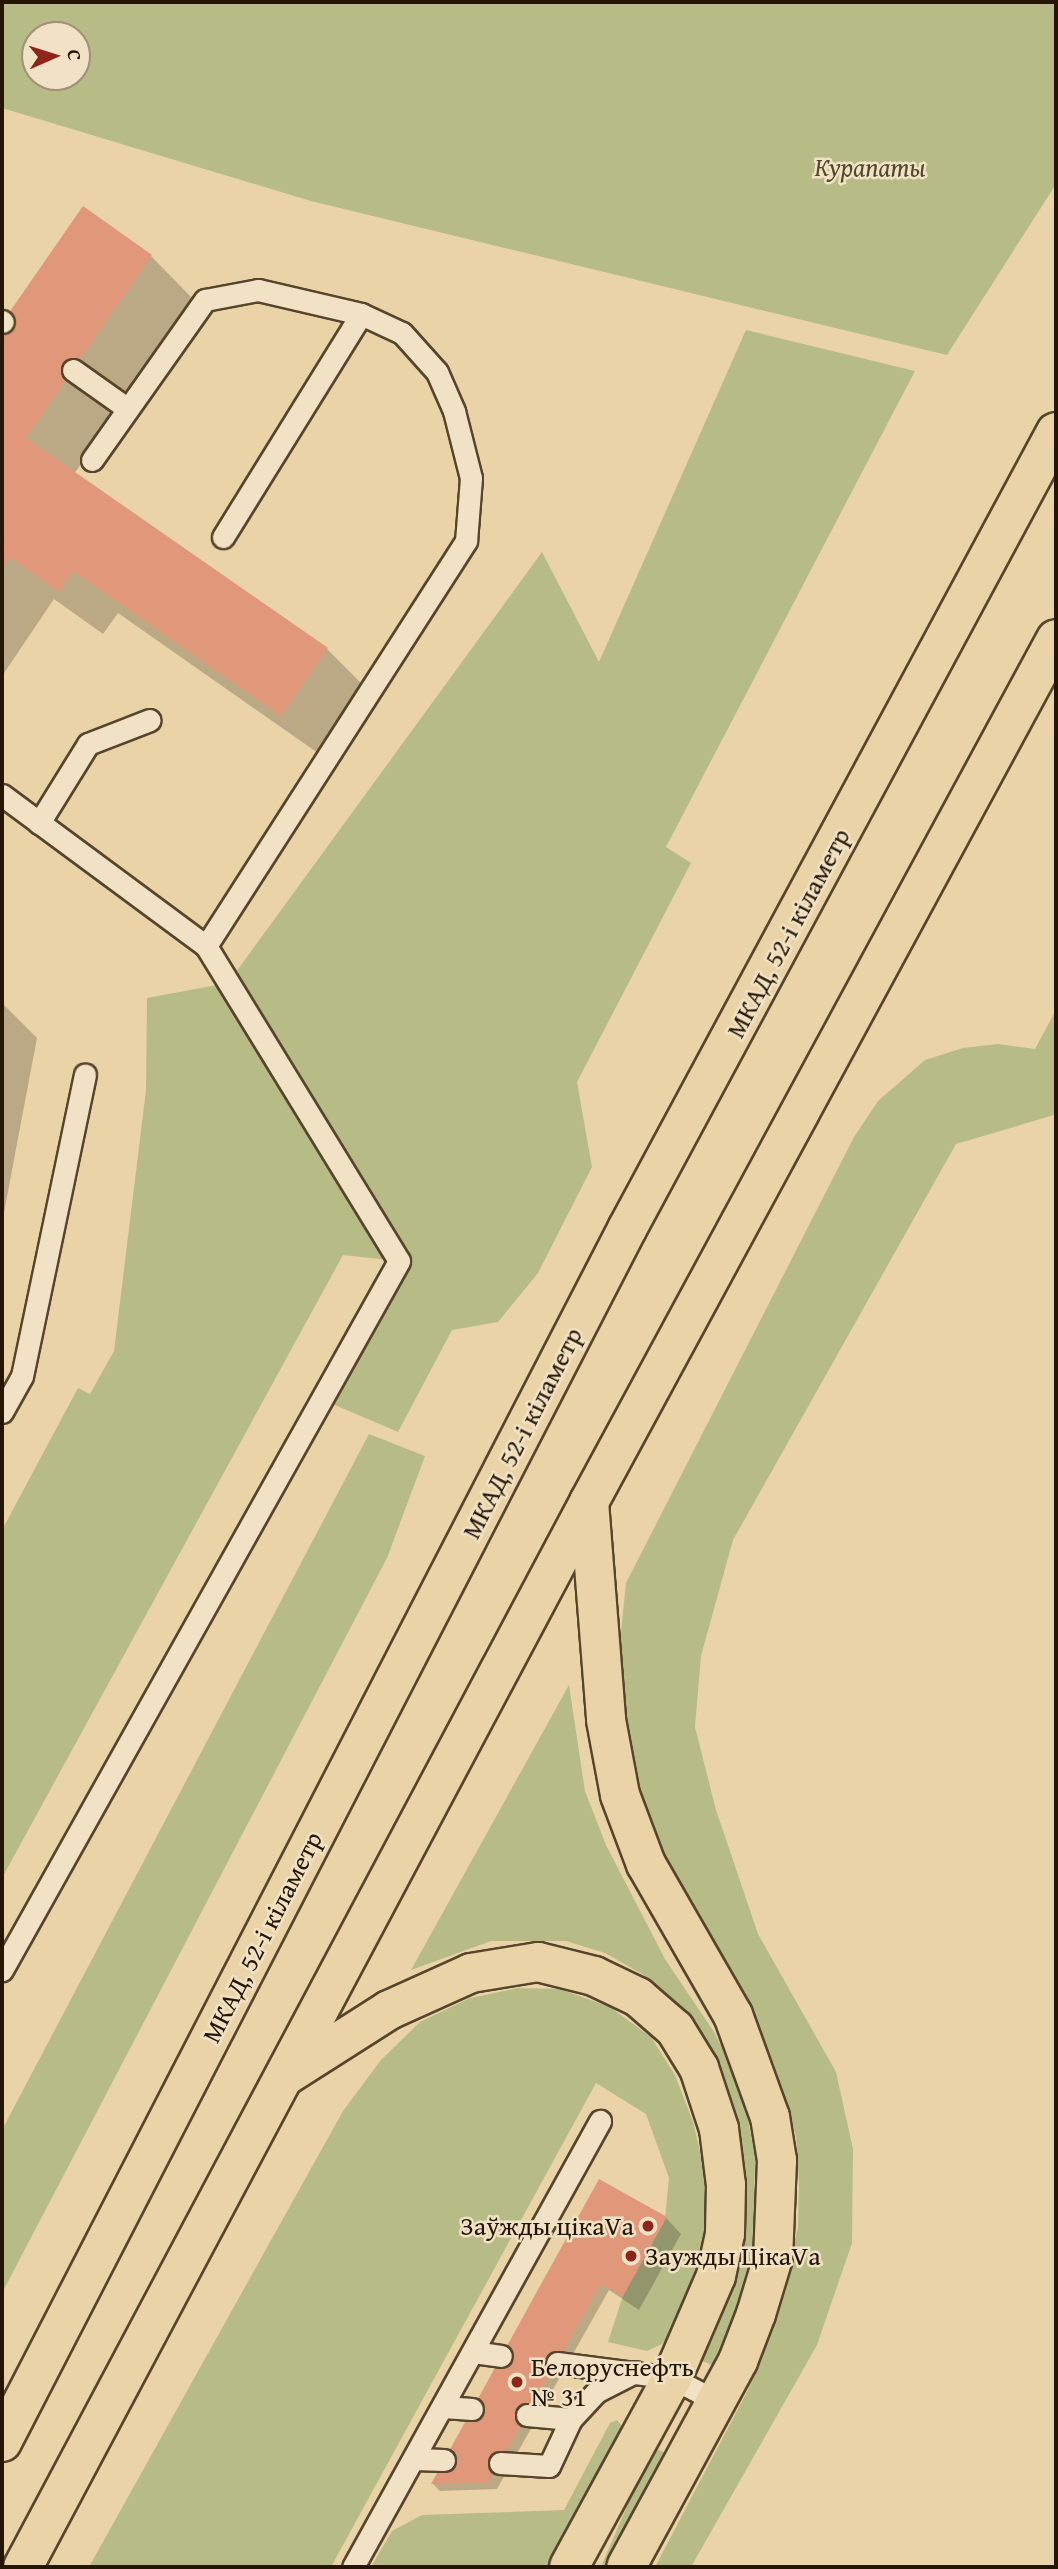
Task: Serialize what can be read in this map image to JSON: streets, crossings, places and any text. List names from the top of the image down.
{
  "streets": {
    "highway": ["МКАД, 52-і кіламетр"]
  },
  "parks": ["Курапаты"],
  "places": ["Заўжды цікаVа", "Заужды ЦікаVа", "Белоруснефть № 31"],
  "north": "right"
}
